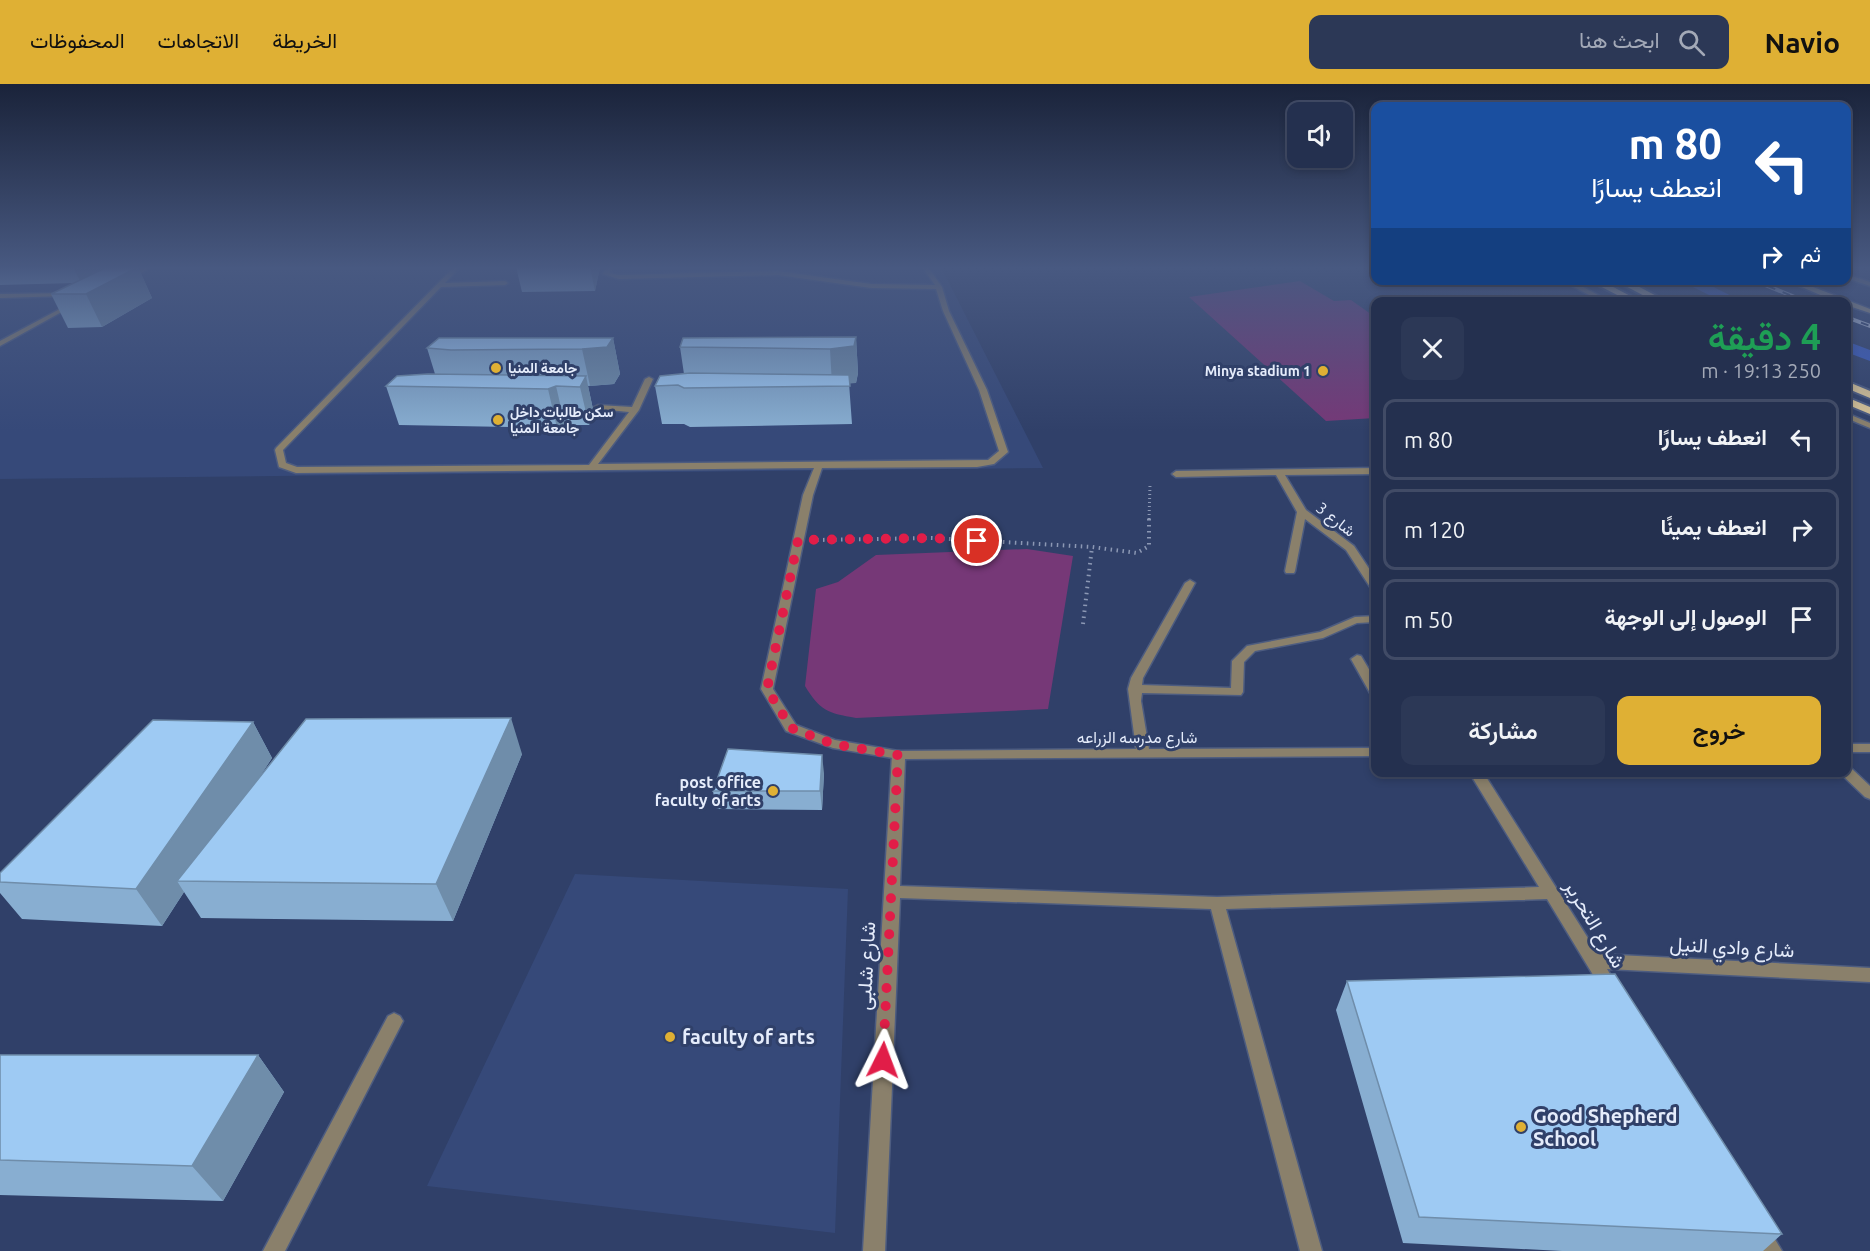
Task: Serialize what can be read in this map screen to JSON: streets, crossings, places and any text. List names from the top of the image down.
{
  "streets": {
    "street": [
      "شارع 3",
      "شارع مدرسه الزراعه",
      "شارع التحرير",
      "شارع وادي النيل",
      "شارع شلبى"
    ]
  },
  "crossings": [
    ["شارع مدرسه الزراعه", "شارع شلبى"],
    ["شارع التحرير", "شارع وادي النيل"]
  ],
  "places": [
    "جامعة المنيا",
    "Minya stadium 1",
    "سكن طالبات داخل جامعة المنيا",
    "post office faculty of arts",
    "faculty of arts",
    "Good Shepherd School"
  ],
  "page": {
    "header": "Navio",
    "search": "ابحث هنا",
    "nav": ["الخريطة", "الاتجاهات", "المحفوظات"],
    "turn": ["80 m", "انعطف يسارًا"],
    "then": "ثم",
    "heading": ["4 دقيقة", "250 m · 19:13"],
    "list": [
      {
        "name": "انعطف يسارًا",
        "value": "80 m"
      },
      {
        "name": "انعطف يمينًا",
        "value": "120 m"
      },
      {
        "name": "الوصول إلى الوجهة",
        "value": "50 m"
      }
    ],
    "buttons": ["خروج", "مشاركة"]
  }
}
